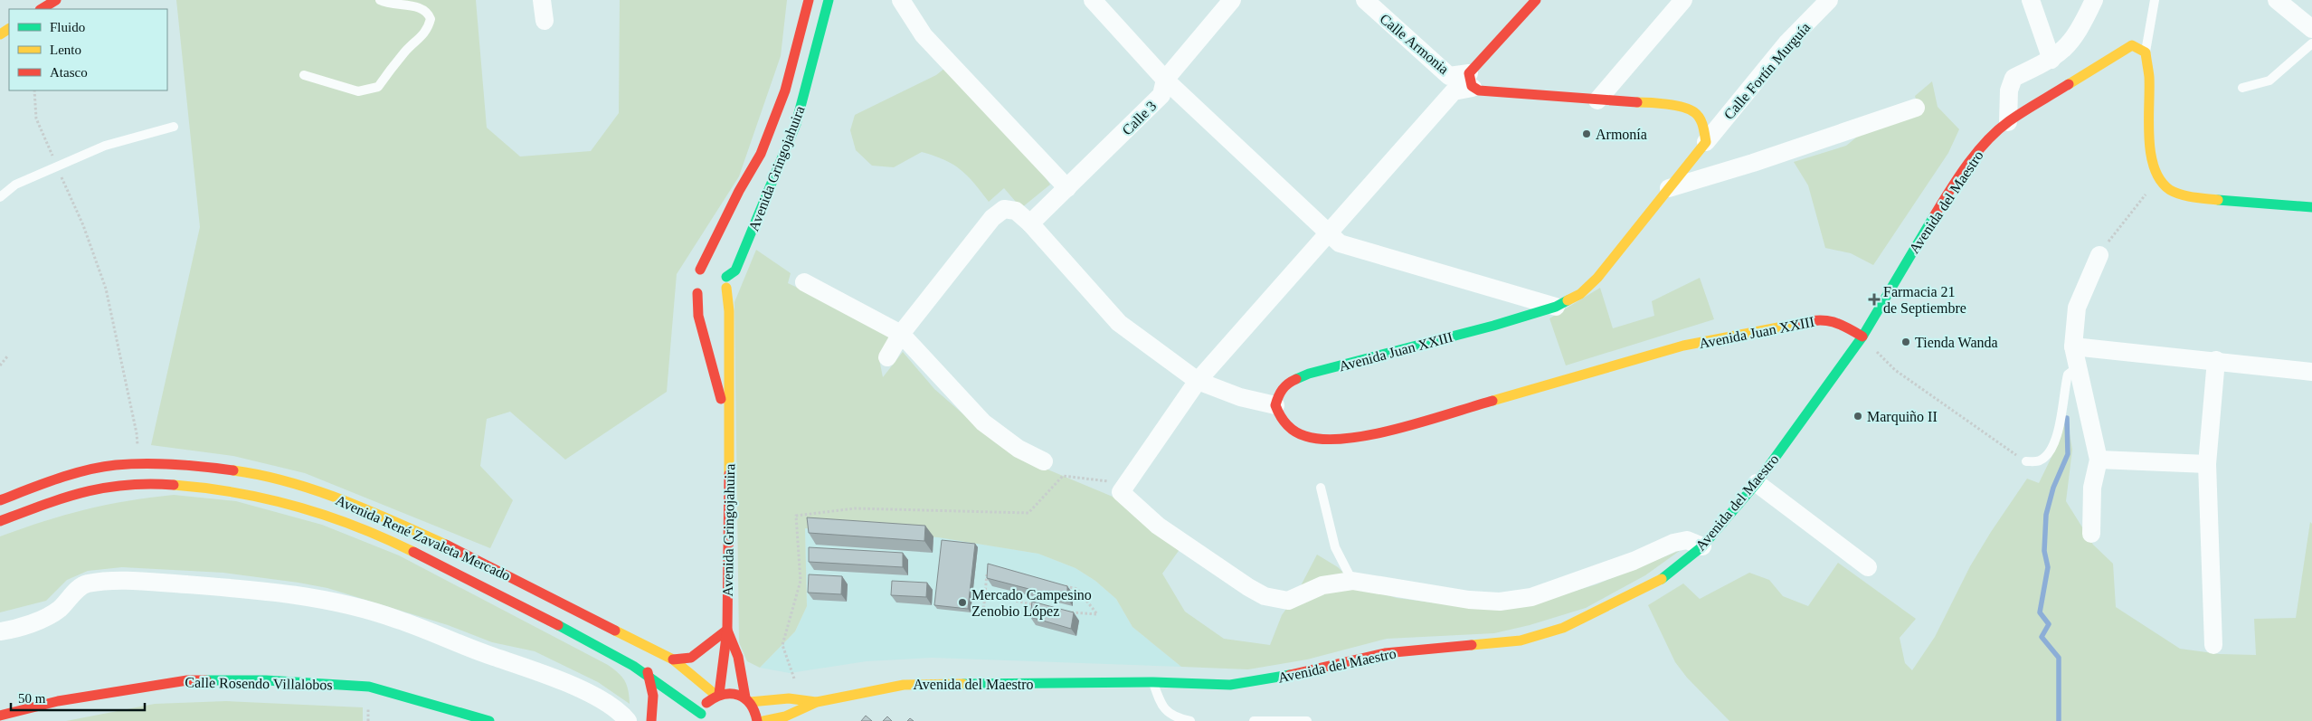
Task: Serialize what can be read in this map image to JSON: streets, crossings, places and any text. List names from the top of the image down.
{
  "streets": {
    "main road": [
      "Avenida Gringojahuira",
      "Avenida del Maestro",
      "Avenida Juan XXIII",
      "Avenida René Zavaleta Mercado",
      "Calle Rosendo Villalobos"
    ],
    "street": ["Calle Armonia", "Calle Fortín Murguía", "Calle 3"]
  },
  "crossings": [
    ["Calle Fortín Murguía", "Avenida Juan XXIII"],
    ["Avenida Gringojahuira", "Avenida del Maestro"],
    ["Avenida Gringojahuira", "Avenida René Zavaleta Mercado"],
    ["Avenida del Maestro", "Avenida Juan XXIII"],
    ["Avenida del Maestro", "Avenida René Zavaleta Mercado"]
  ],
  "places": {
    "other": [
      "Armonía",
      "Tienda Wanda",
      "Marquiño II",
      "Mercado Campesino Zenobio López"
    ],
    "health": ["Farmacia 21 de Septiembre"]
  },
  "legend": ["Fluido", "Lento", "Atasco"],
  "scale_bar": "50 m"
}
